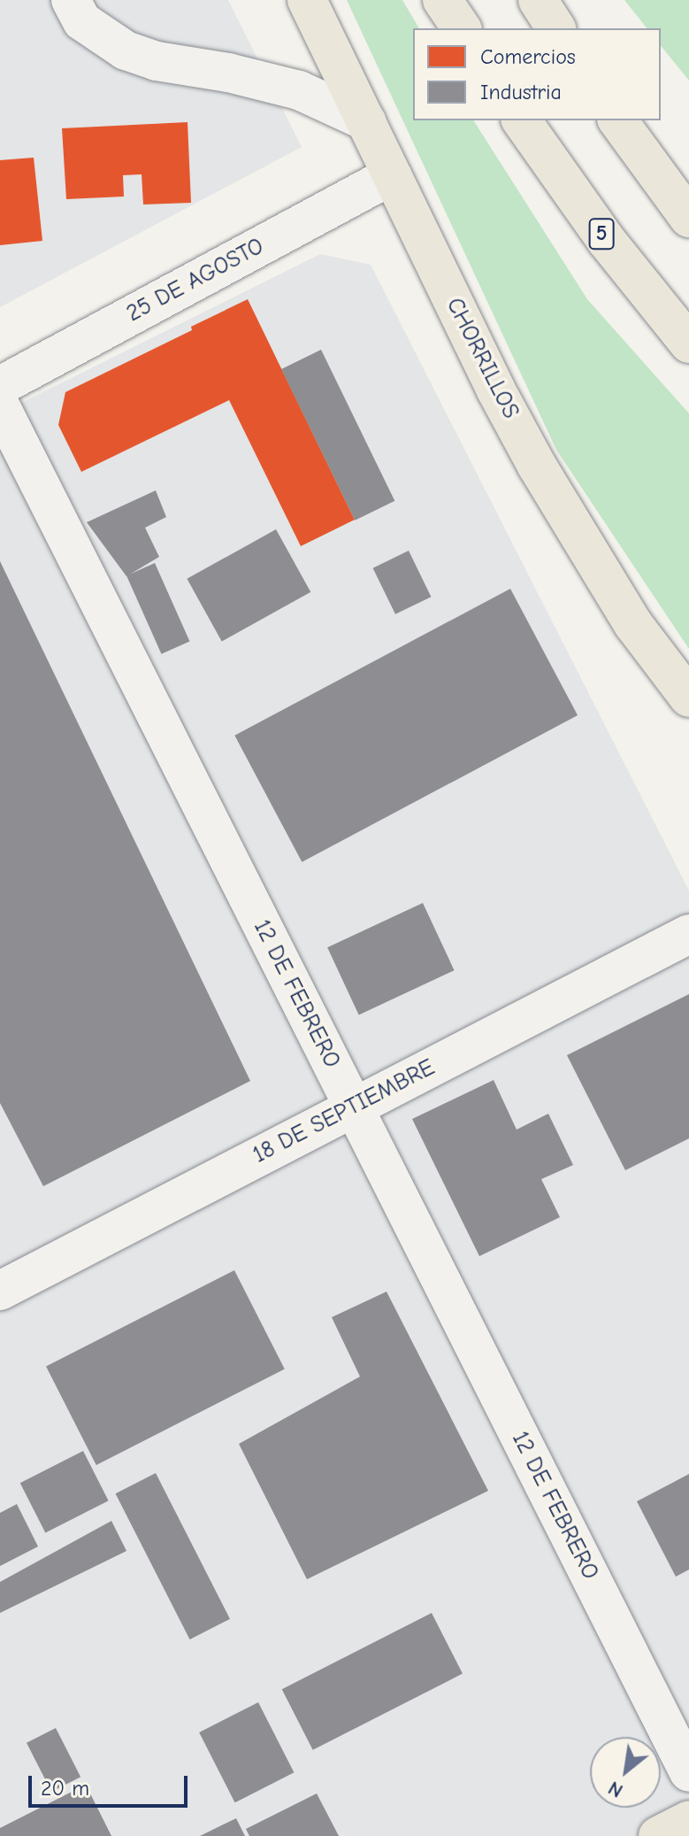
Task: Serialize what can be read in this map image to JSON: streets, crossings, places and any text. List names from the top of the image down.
{
  "streets": {
    "main road": ["5", "CHORRILLOS"],
    "street": ["25 DE AGOSTO", "12 DE FEBRERO", "18 DE SEPTIEMBRE"]
  },
  "crossings": [
    ["25 DE AGOSTO", "CHORRILLOS"],
    ["12 DE FEBRERO", "18 DE SEPTIEMBRE"]
  ],
  "legend": ["Comercios", "Industria"],
  "scale_bar": "20 m",
  "north": "bottom left"
}
